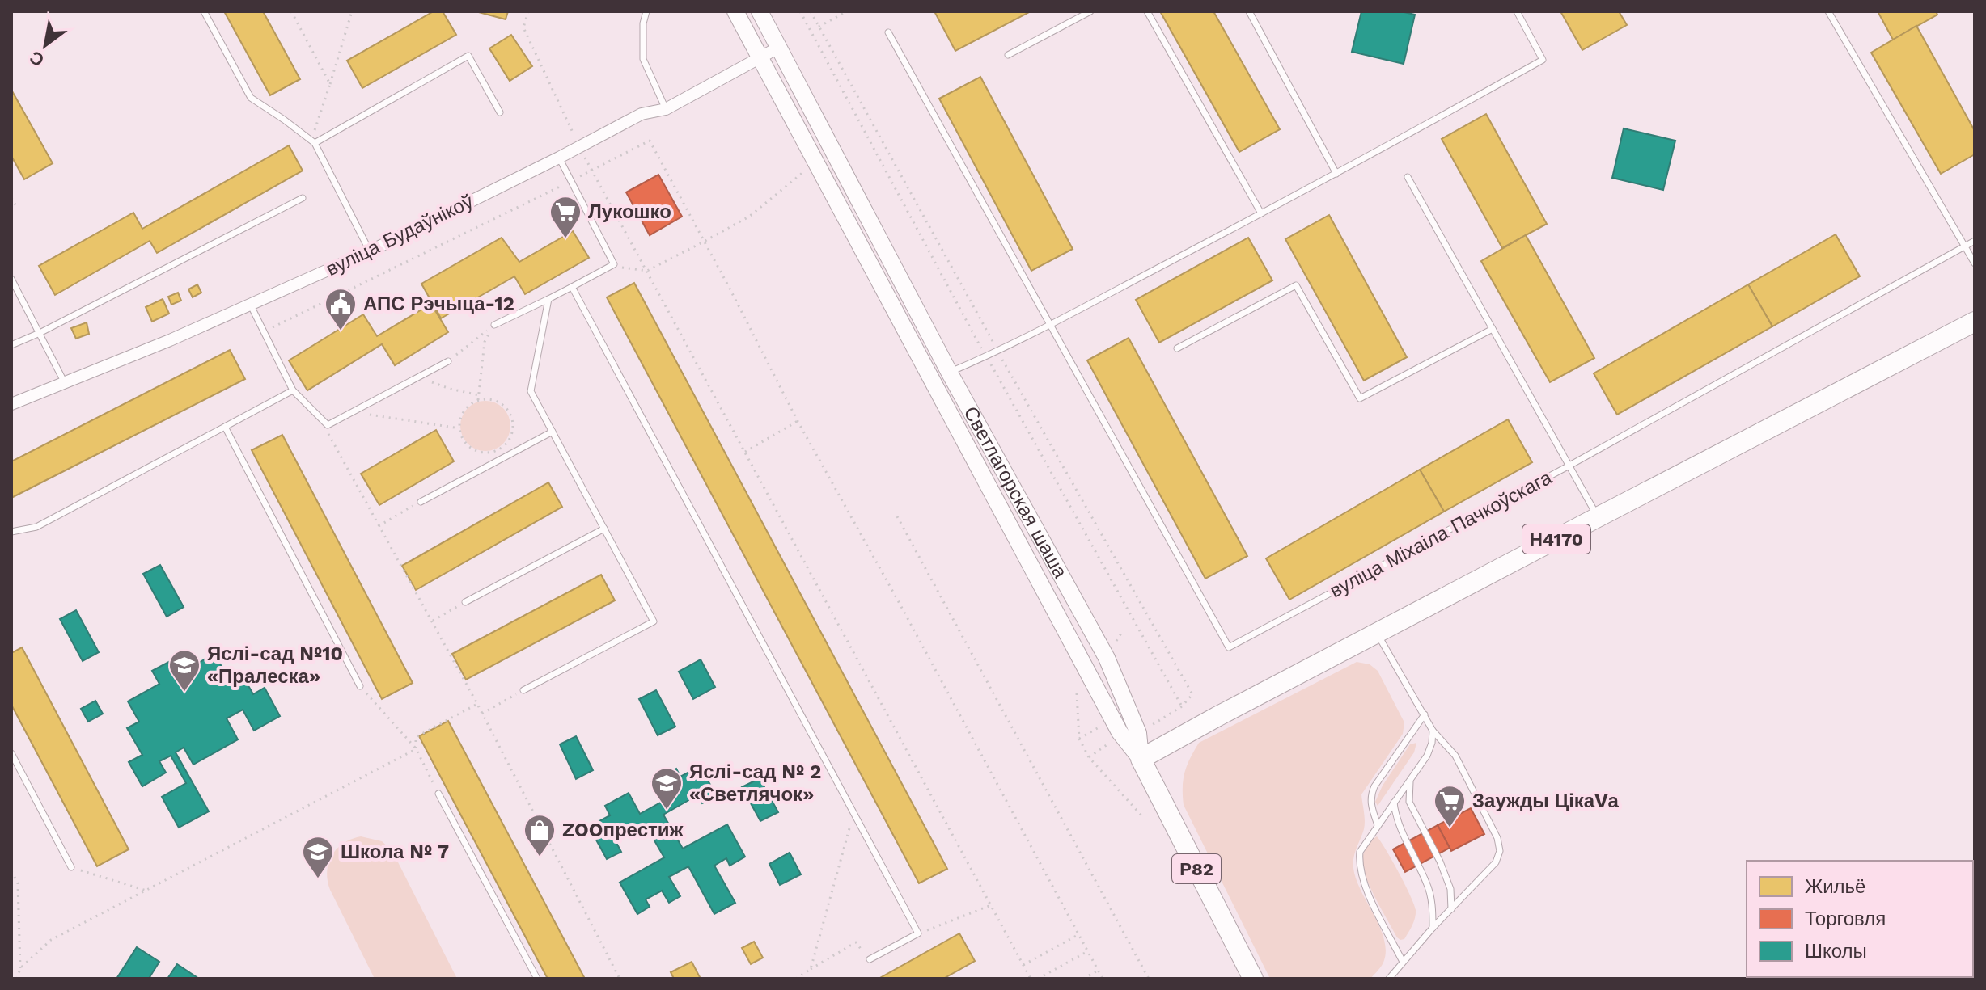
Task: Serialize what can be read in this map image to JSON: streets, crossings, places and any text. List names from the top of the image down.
{
  "streets": {
    "main road": ["Светлагорская шаша", "Н4170", "Р82"],
    "street": ["вуліца Будаўнікоў"],
    "lane": ["вуліца Міхаіла Пачкоўскага"]
  },
  "crossings": [
    ["вуліца Будаўнікоў", "Светлагорская шаша"],
    ["Светлагорская шаша", "Н4170"]
  ],
  "places": {
    "supermarket": ["Лукошко", "Заужды ЦікаVа"],
    "public building": ["АПС Рэчыца-12"],
    "school or university": ["Яслі-сад №10 «Пралеска»", "Яслі-сад № 2 «Светлячок»", "Школа № 7"],
    "shop": ["ZOOпрестиж"]
  },
  "legend": ["Жильё", "Торговля", "Школы"],
  "north": "bottom left"
}
